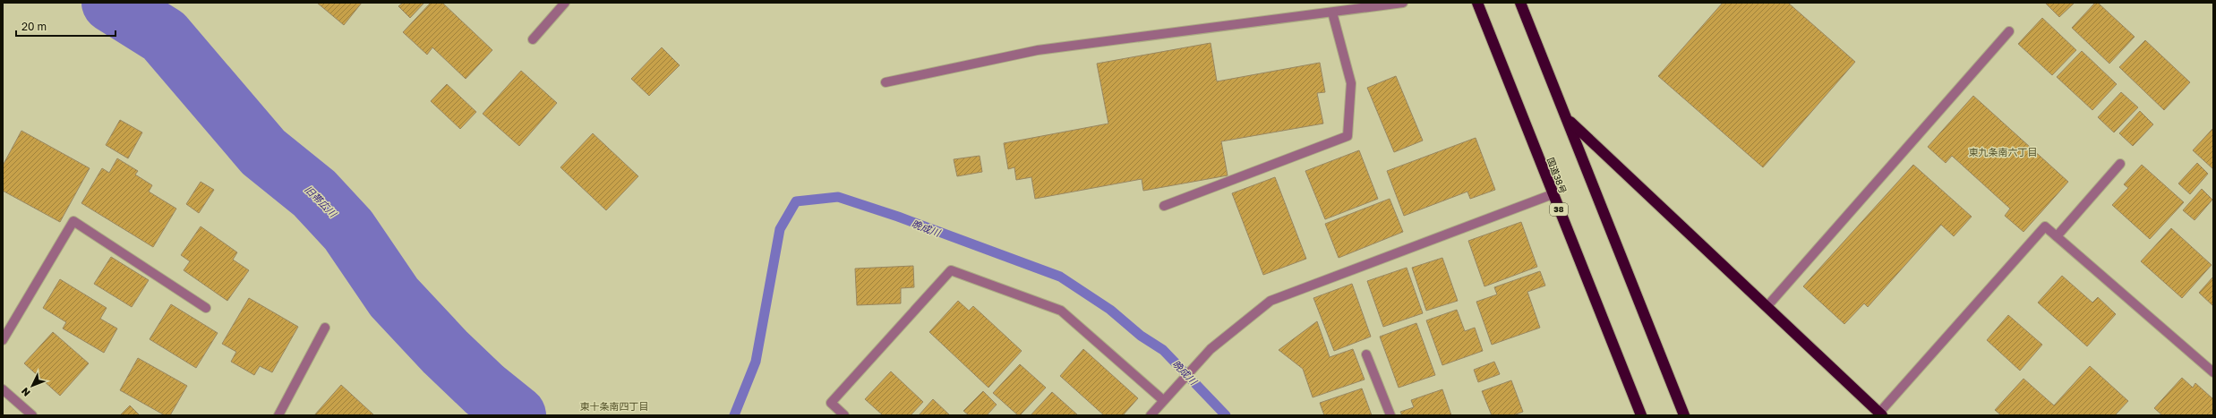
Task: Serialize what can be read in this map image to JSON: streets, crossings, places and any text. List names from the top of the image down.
{
  "streets": {
    "highway": ["国道38号", "38"]
  },
  "districts": ["東九条南六丁目", "東十条南四丁目"],
  "water": ["旧帯広川", "晩成川"],
  "scale_bar": "20 m",
  "north": "bottom left"
}
